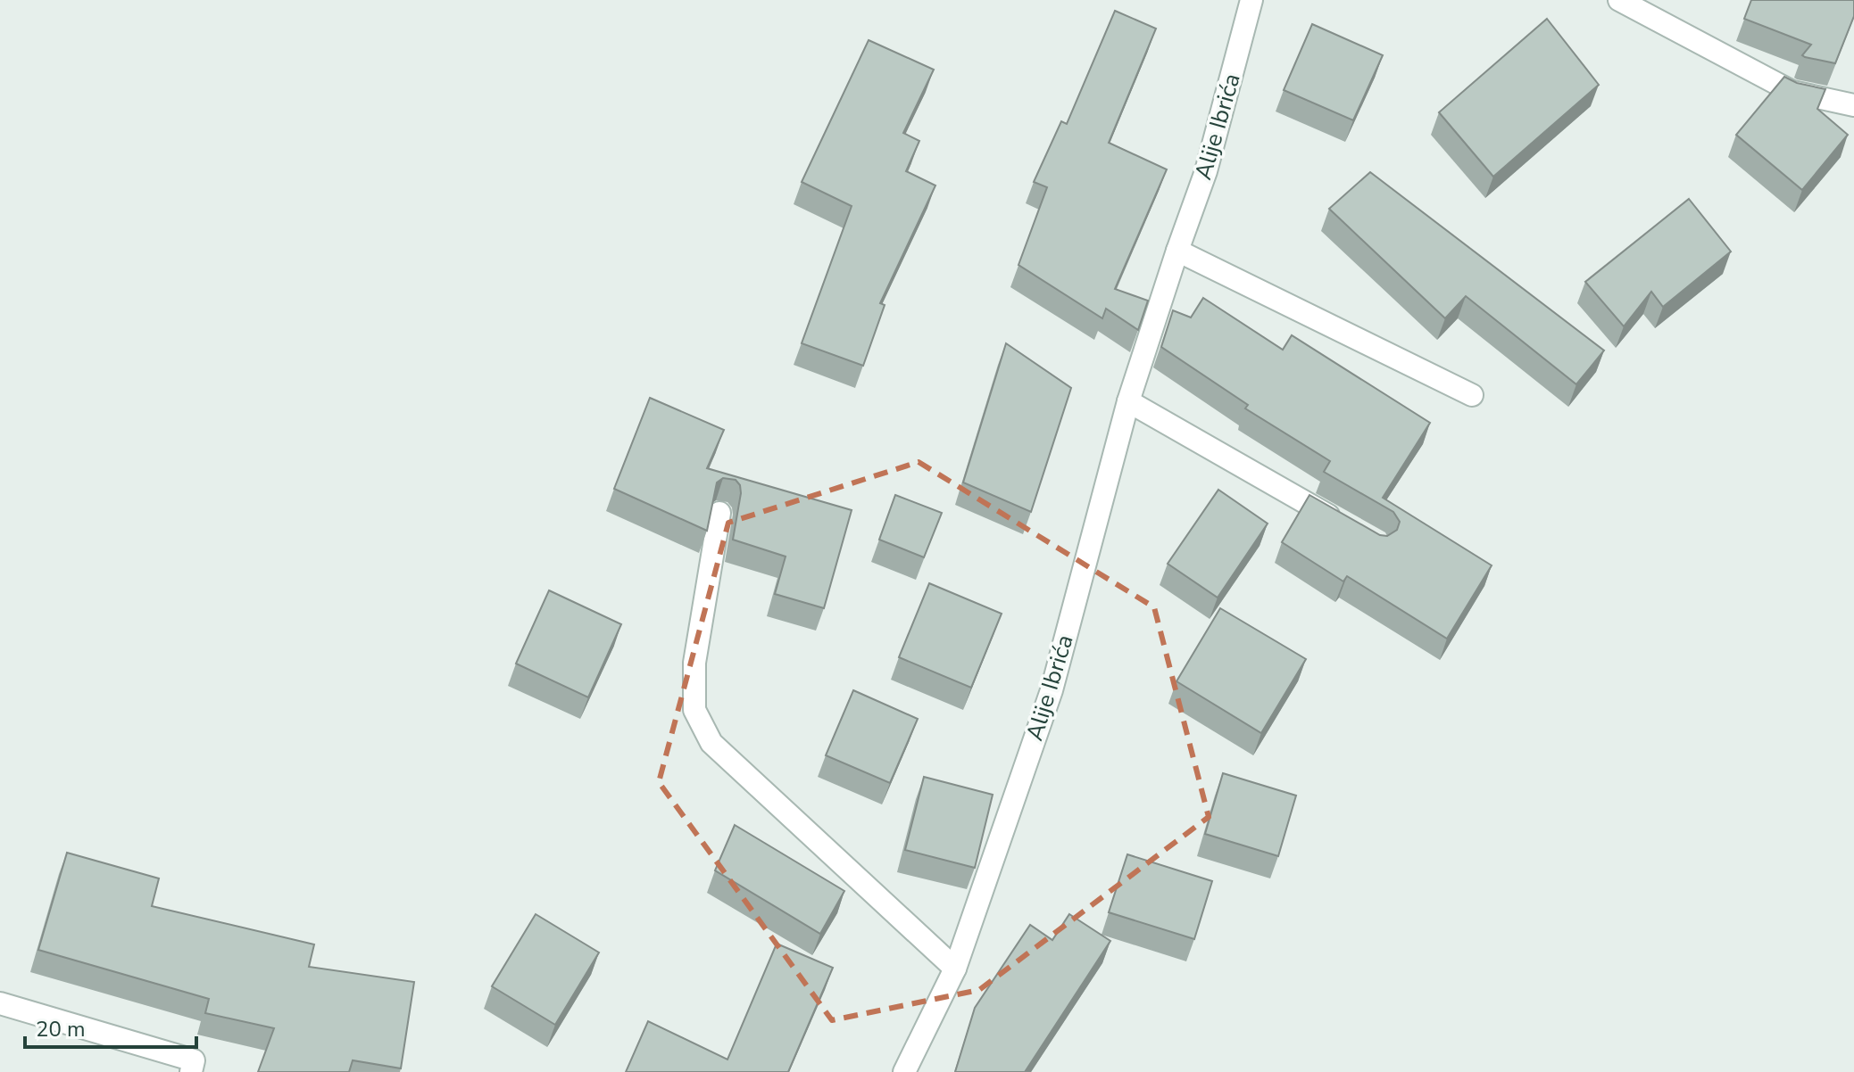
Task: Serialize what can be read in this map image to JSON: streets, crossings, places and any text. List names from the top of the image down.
{
  "streets": {
    "street": ["Alije Ibrića"]
  },
  "scale_bar": "20 m"
}
